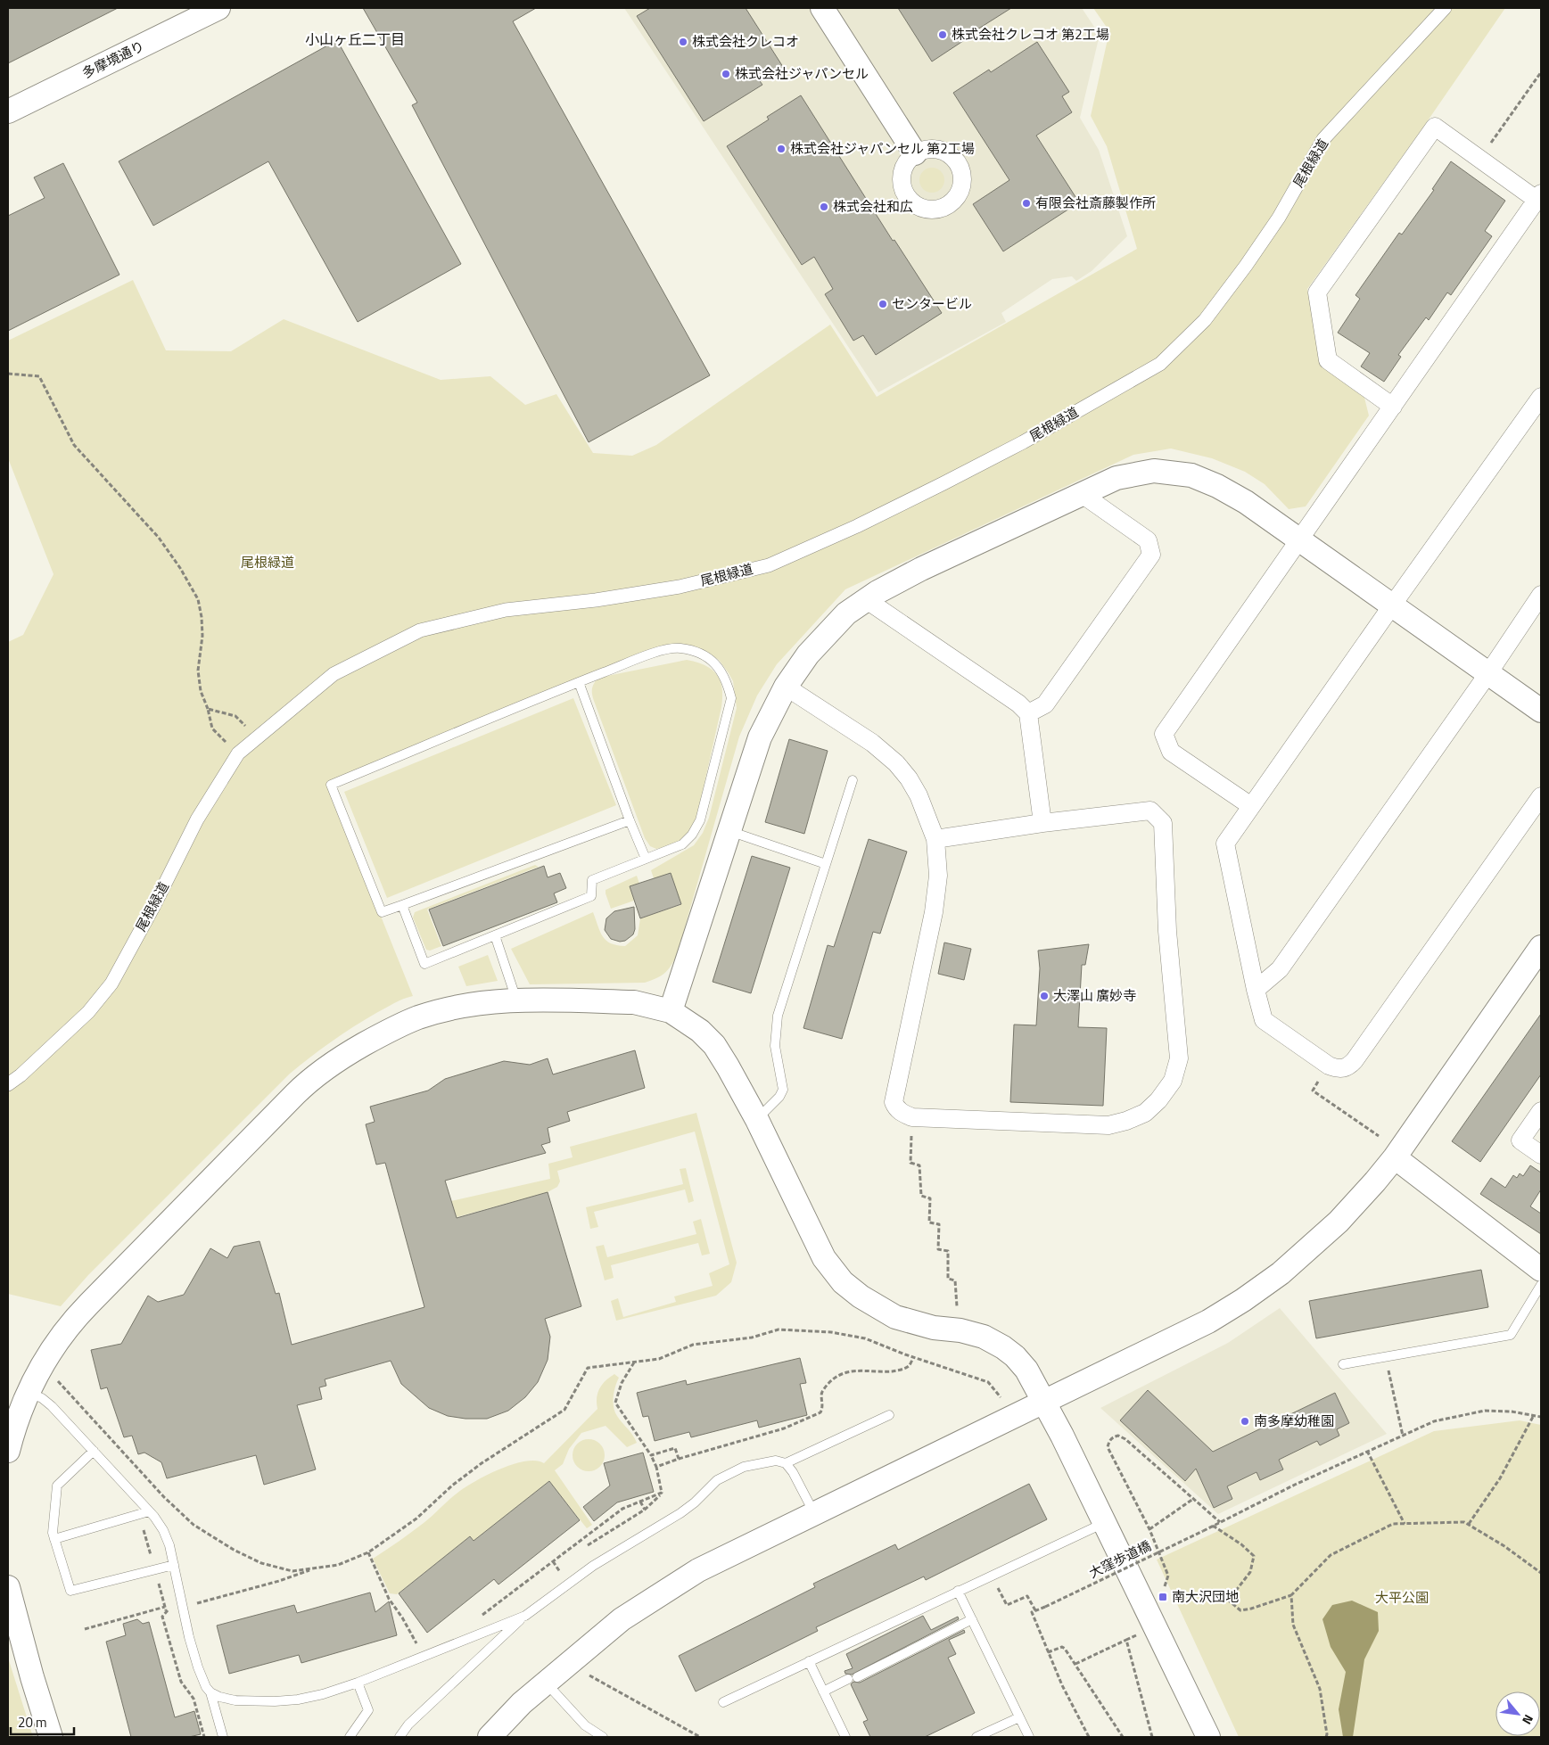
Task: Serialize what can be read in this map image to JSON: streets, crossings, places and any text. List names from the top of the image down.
{
  "streets": {
    "street": ["多摩境通り", "尾根緑道"],
    "path": ["大窪歩道橋"]
  },
  "districts": ["小山ヶ丘二丁目"],
  "parks": ["尾根緑道", "大平公園"],
  "places": {
    "other": [
      "株式会社クレコオ 第2工場",
      "株式会社クレコオ",
      "株式会社ジャパンセル",
      "株式会社ジャパンセル 第2工場",
      "有限会社斎藤製作所",
      "株式会社和広",
      "センタービル",
      "大澤山 廣妙寺",
      "南多摩幼稚園"
    ],
    "transit": ["南大沢団地"]
  },
  "scale_bar": "20 m",
  "north": "bottom right"
}
